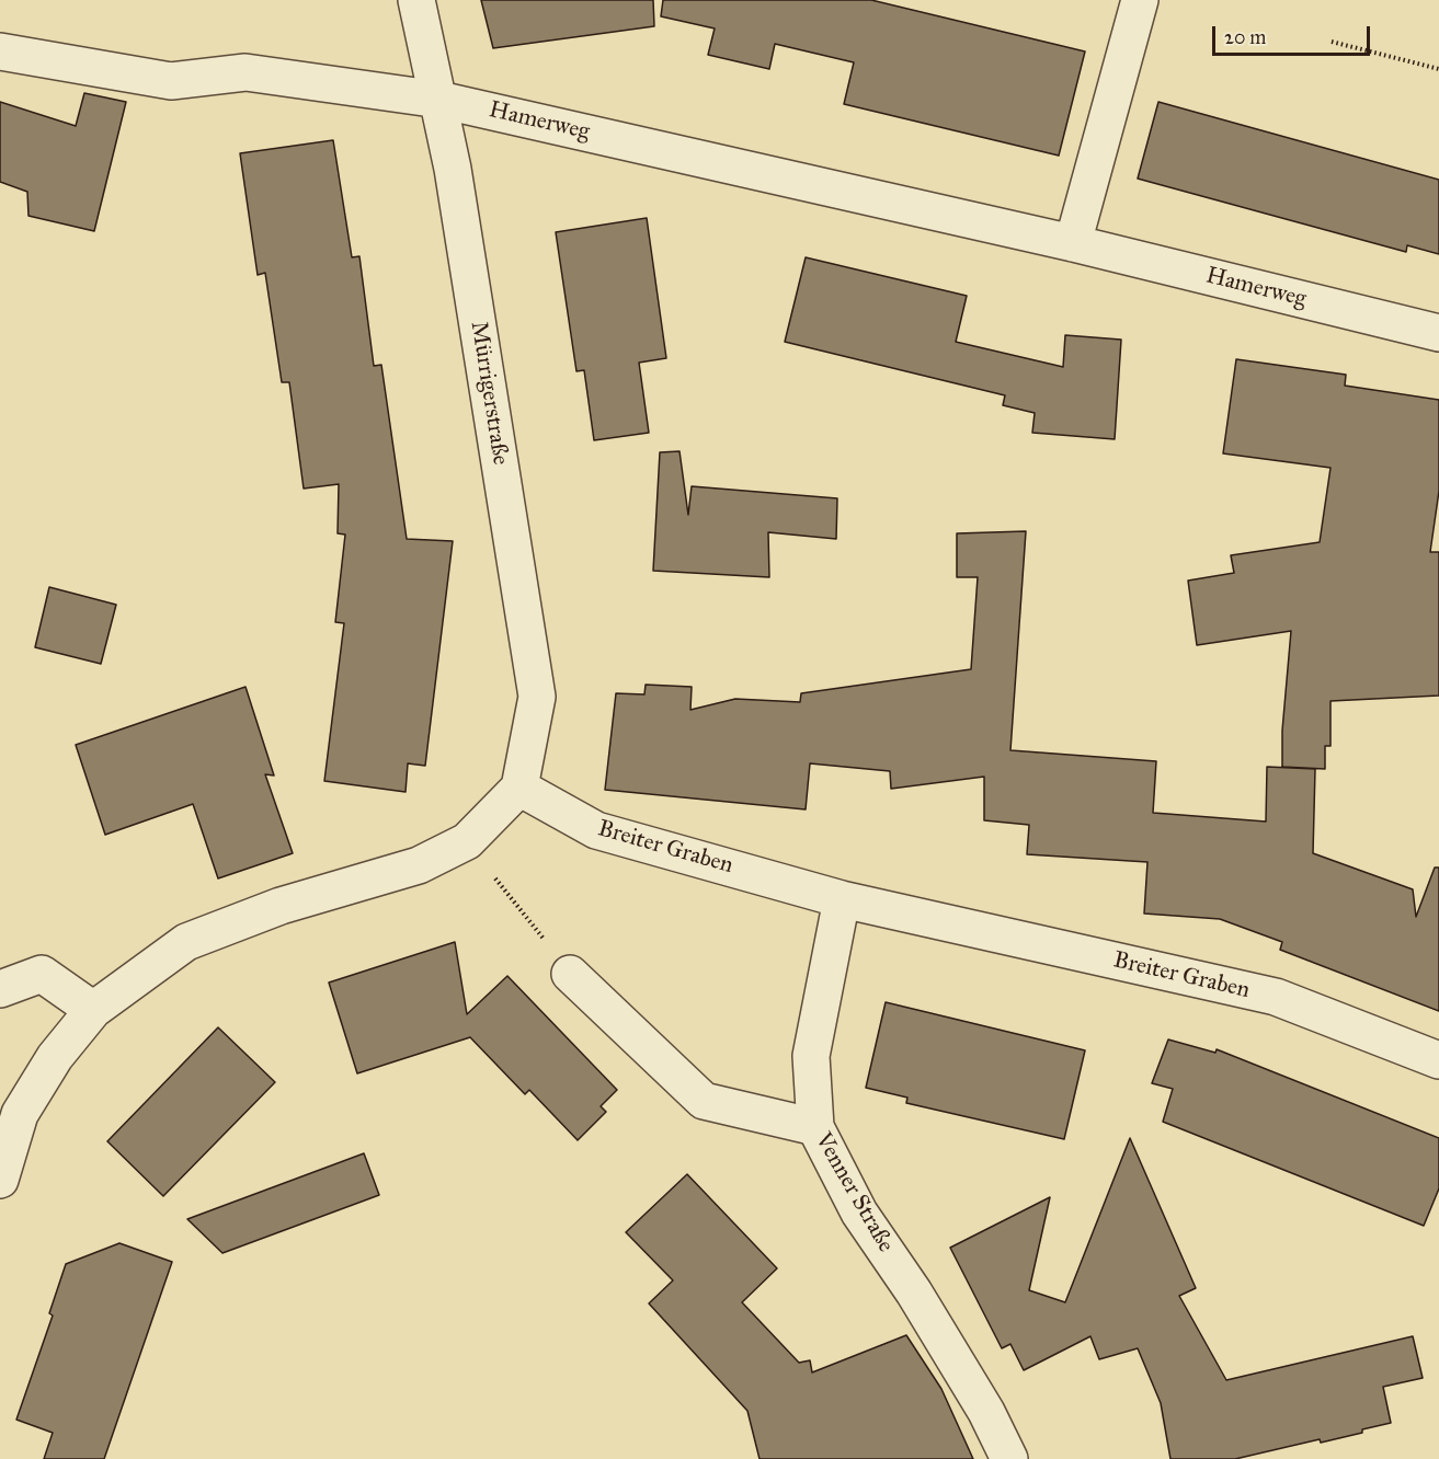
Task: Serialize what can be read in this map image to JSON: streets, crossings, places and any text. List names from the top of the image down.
{
  "streets": {
    "street": [
      "Hamerweg",
      "Mürrigerstraße",
      "Breiter Graben",
      "Venner Straße"
    ]
  },
  "crossings": [
    ["Hamerweg", "Mürrigerstraße"],
    ["Mürrigerstraße", "Breiter Graben"],
    ["Breiter Graben", "Venner Straße"]
  ],
  "scale_bar": "20 m"
}
